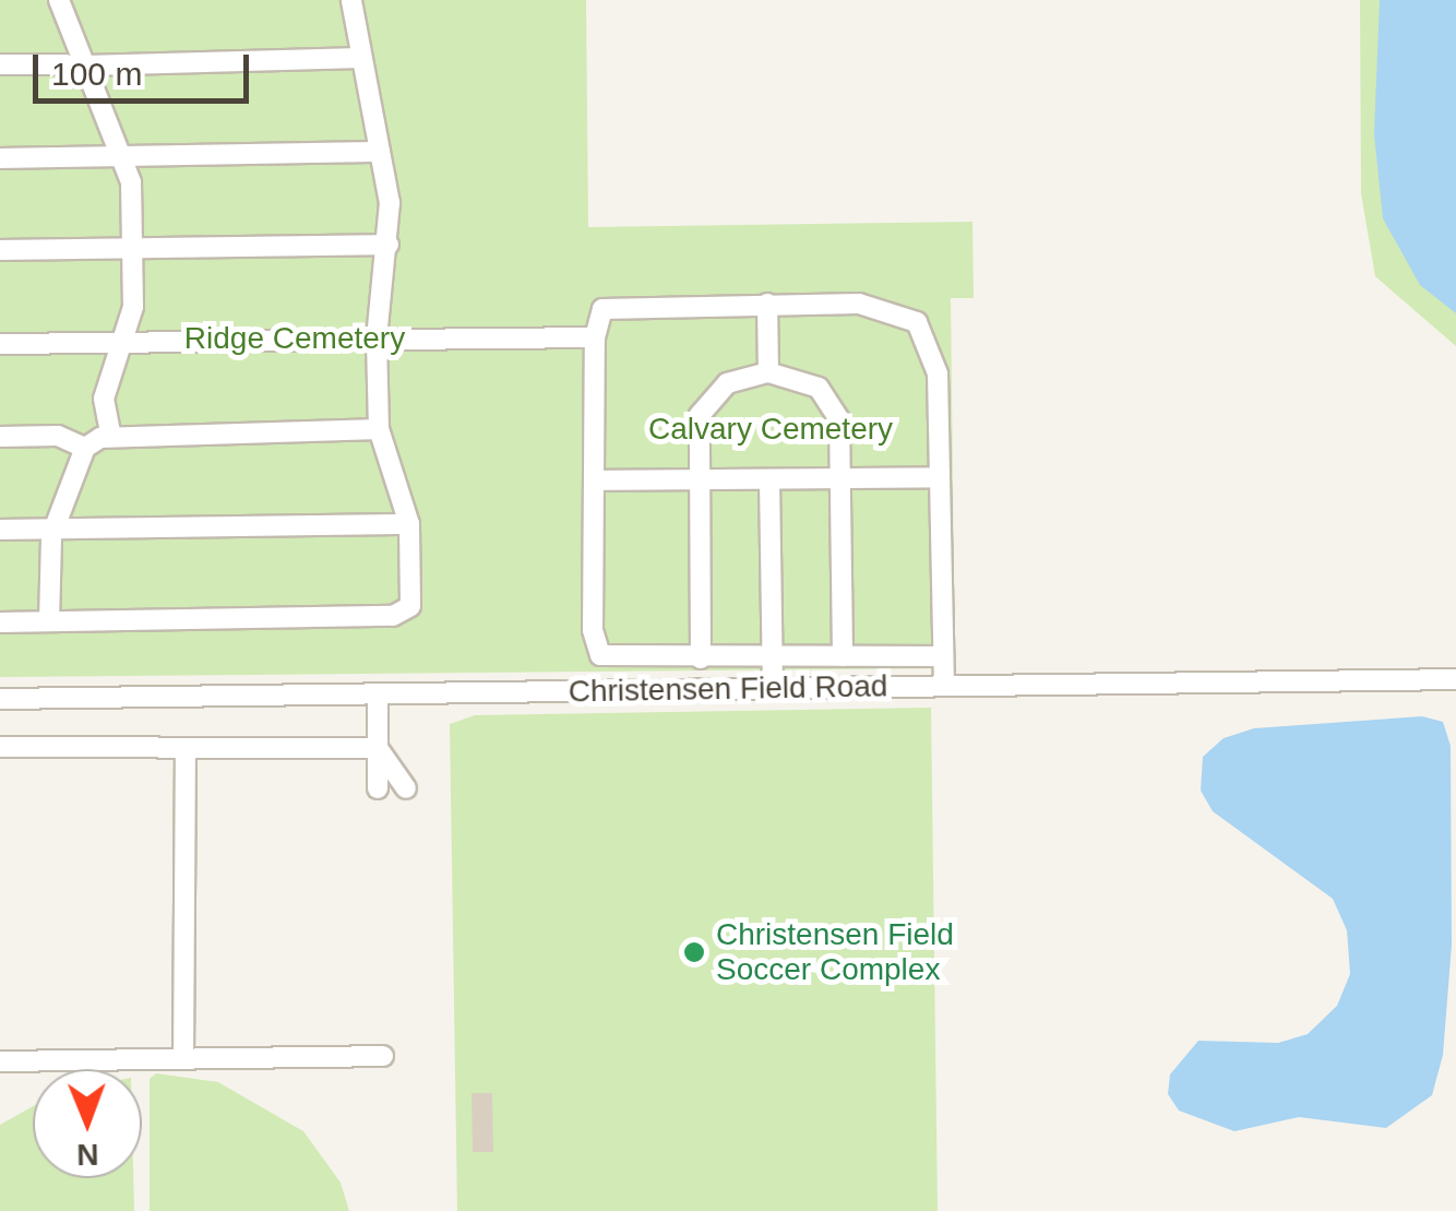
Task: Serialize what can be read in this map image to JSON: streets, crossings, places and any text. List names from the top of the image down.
{
  "streets": {
    "street": ["Christensen Field Road"]
  },
  "parks": ["Ridge Cemetery", "Calvary Cemetery"],
  "places": ["Christensen Field Soccer Complex"],
  "scale_bar": "100 m",
  "north": "bottom"
}
